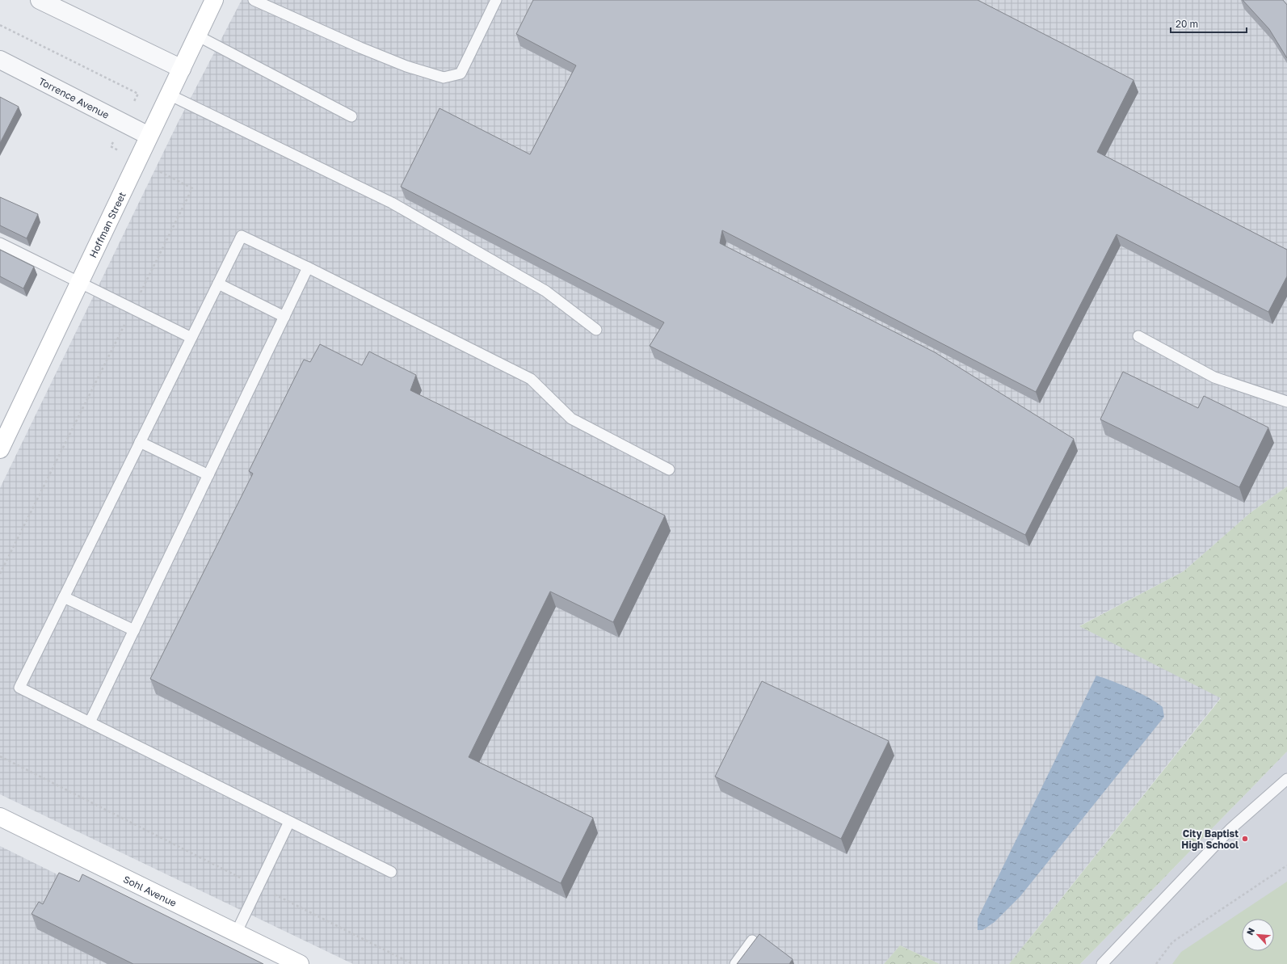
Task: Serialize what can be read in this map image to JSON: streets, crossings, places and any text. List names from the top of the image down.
{
  "streets": {
    "street": ["Torrence Avenue", "Hoffman Street", "Sohl Avenue"]
  },
  "crossings": [
    ["Torrence Avenue", "Hoffman Street"]
  ],
  "places": ["City Baptist High School"],
  "scale_bar": "20 m",
  "north": "top left"
}
